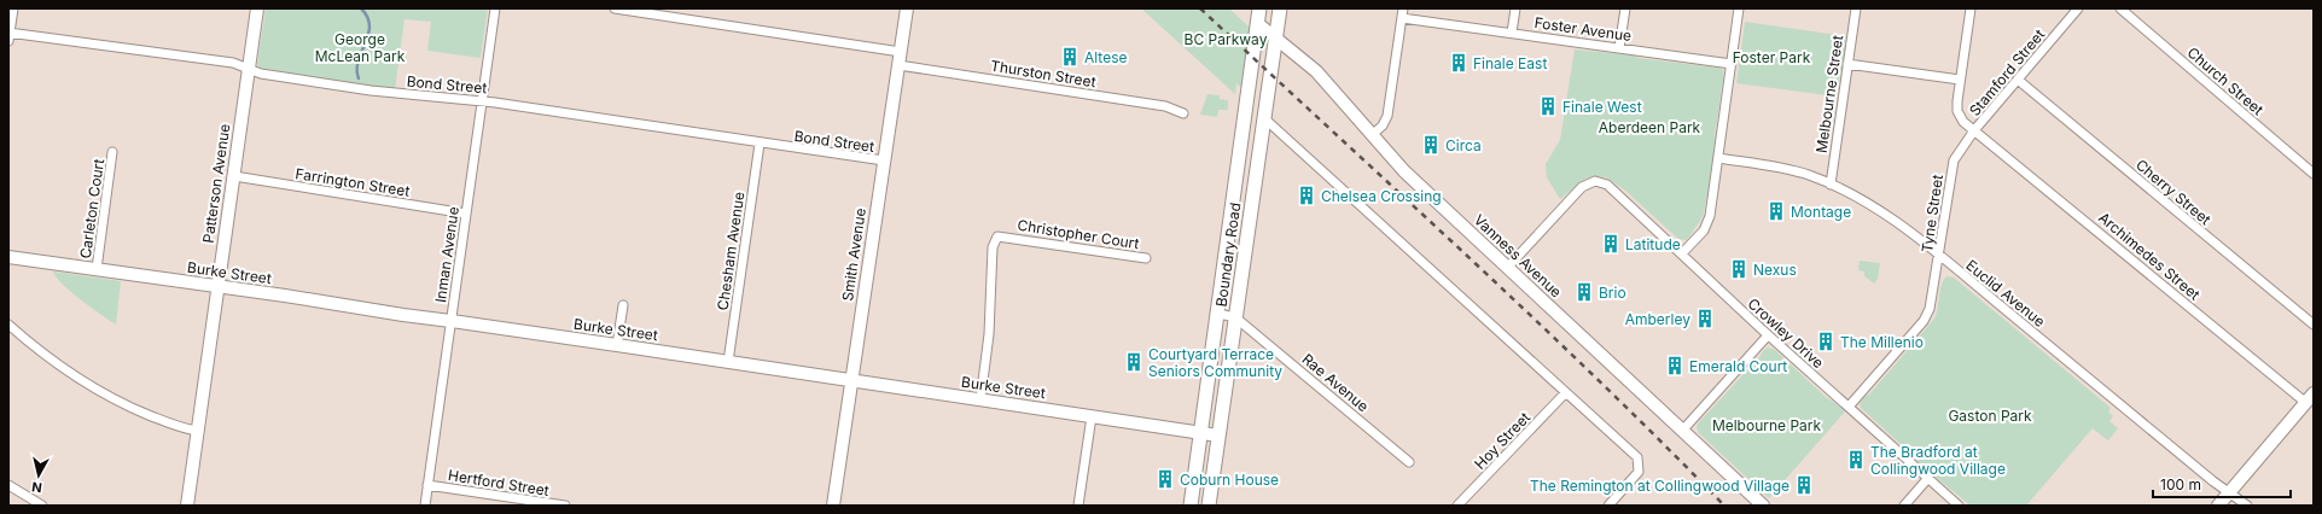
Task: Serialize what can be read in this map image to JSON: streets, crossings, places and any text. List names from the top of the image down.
{
  "streets": {
    "main road": ["Boundary Road"],
    "street": [
      "Foster Avenue",
      "Stamford Street",
      "Thurston Street",
      "Church Street",
      "Bond Street",
      "Melbourne Street",
      "Farrington Street",
      "Patterson Avenue",
      "Cherry Street",
      "Carleton Court",
      "Tyne Street",
      "Christopher Court",
      "Chesham Avenue",
      "Inman Avenue",
      "Smith Avenue",
      "Vanness Avenue",
      "Archimedes Street",
      "Burke Street",
      "Euclid Avenue",
      "Crowley Drive",
      "Rae Avenue",
      "Hoy Street",
      "Hertford Street"
    ]
  },
  "crossings": [
    ["Stamford Street", "Cherry Street"],
    ["Stamford Street", "Tyne Street"],
    ["Stamford Street", "Archimedes Street"],
    ["Thurston Street", "Smith Avenue"],
    ["Bond Street", "Patterson Avenue"],
    ["Bond Street", "Chesham Avenue"],
    ["Bond Street", "Inman Avenue"],
    ["Bond Street", "Smith Avenue"],
    ["Melbourne Street", "Euclid Avenue"],
    ["Farrington Street", "Patterson Avenue"],
    ["Farrington Street", "Inman Avenue"],
    ["Patterson Avenue", "Burke Street"],
    ["Carleton Court", "Burke Street"],
    ["Tyne Street", "Archimedes Street"],
    ["Tyne Street", "Euclid Avenue"],
    ["Tyne Street", "Crowley Drive"],
    ["Christopher Court", "Burke Street"],
    ["Chesham Avenue", "Burke Street"],
    ["Inman Avenue", "Burke Street"],
    ["Inman Avenue", "Hertford Street"],
    ["Smith Avenue", "Burke Street"],
    ["Boundary Road", "Vanness Avenue"],
    ["Boundary Road", "Burke Street"],
    ["Boundary Road", "Rae Avenue"],
    ["Vanness Avenue", "Crowley Drive"]
  ],
  "parks": [
    "George McLean Park",
    "BC Parkway",
    "Foster Park",
    "Aberdeen Park",
    "Gaston Park",
    "Melbourne Park"
  ],
  "places": {
    "building": [
      "Altese",
      "Finale East",
      "Finale West",
      "Circa",
      "Chelsea Crossing",
      "Montage",
      "Latitude",
      "Nexus",
      "Brio",
      "Amberley",
      "The Millenio",
      "Courtyard Terrace Seniors Community",
      "Emerald Court",
      "The Bradford at Collingwood Village",
      "Coburn House",
      "The Remington at Collingwood Village"
    ]
  },
  "scale_bar": "100 m",
  "north": "bottom"
}
